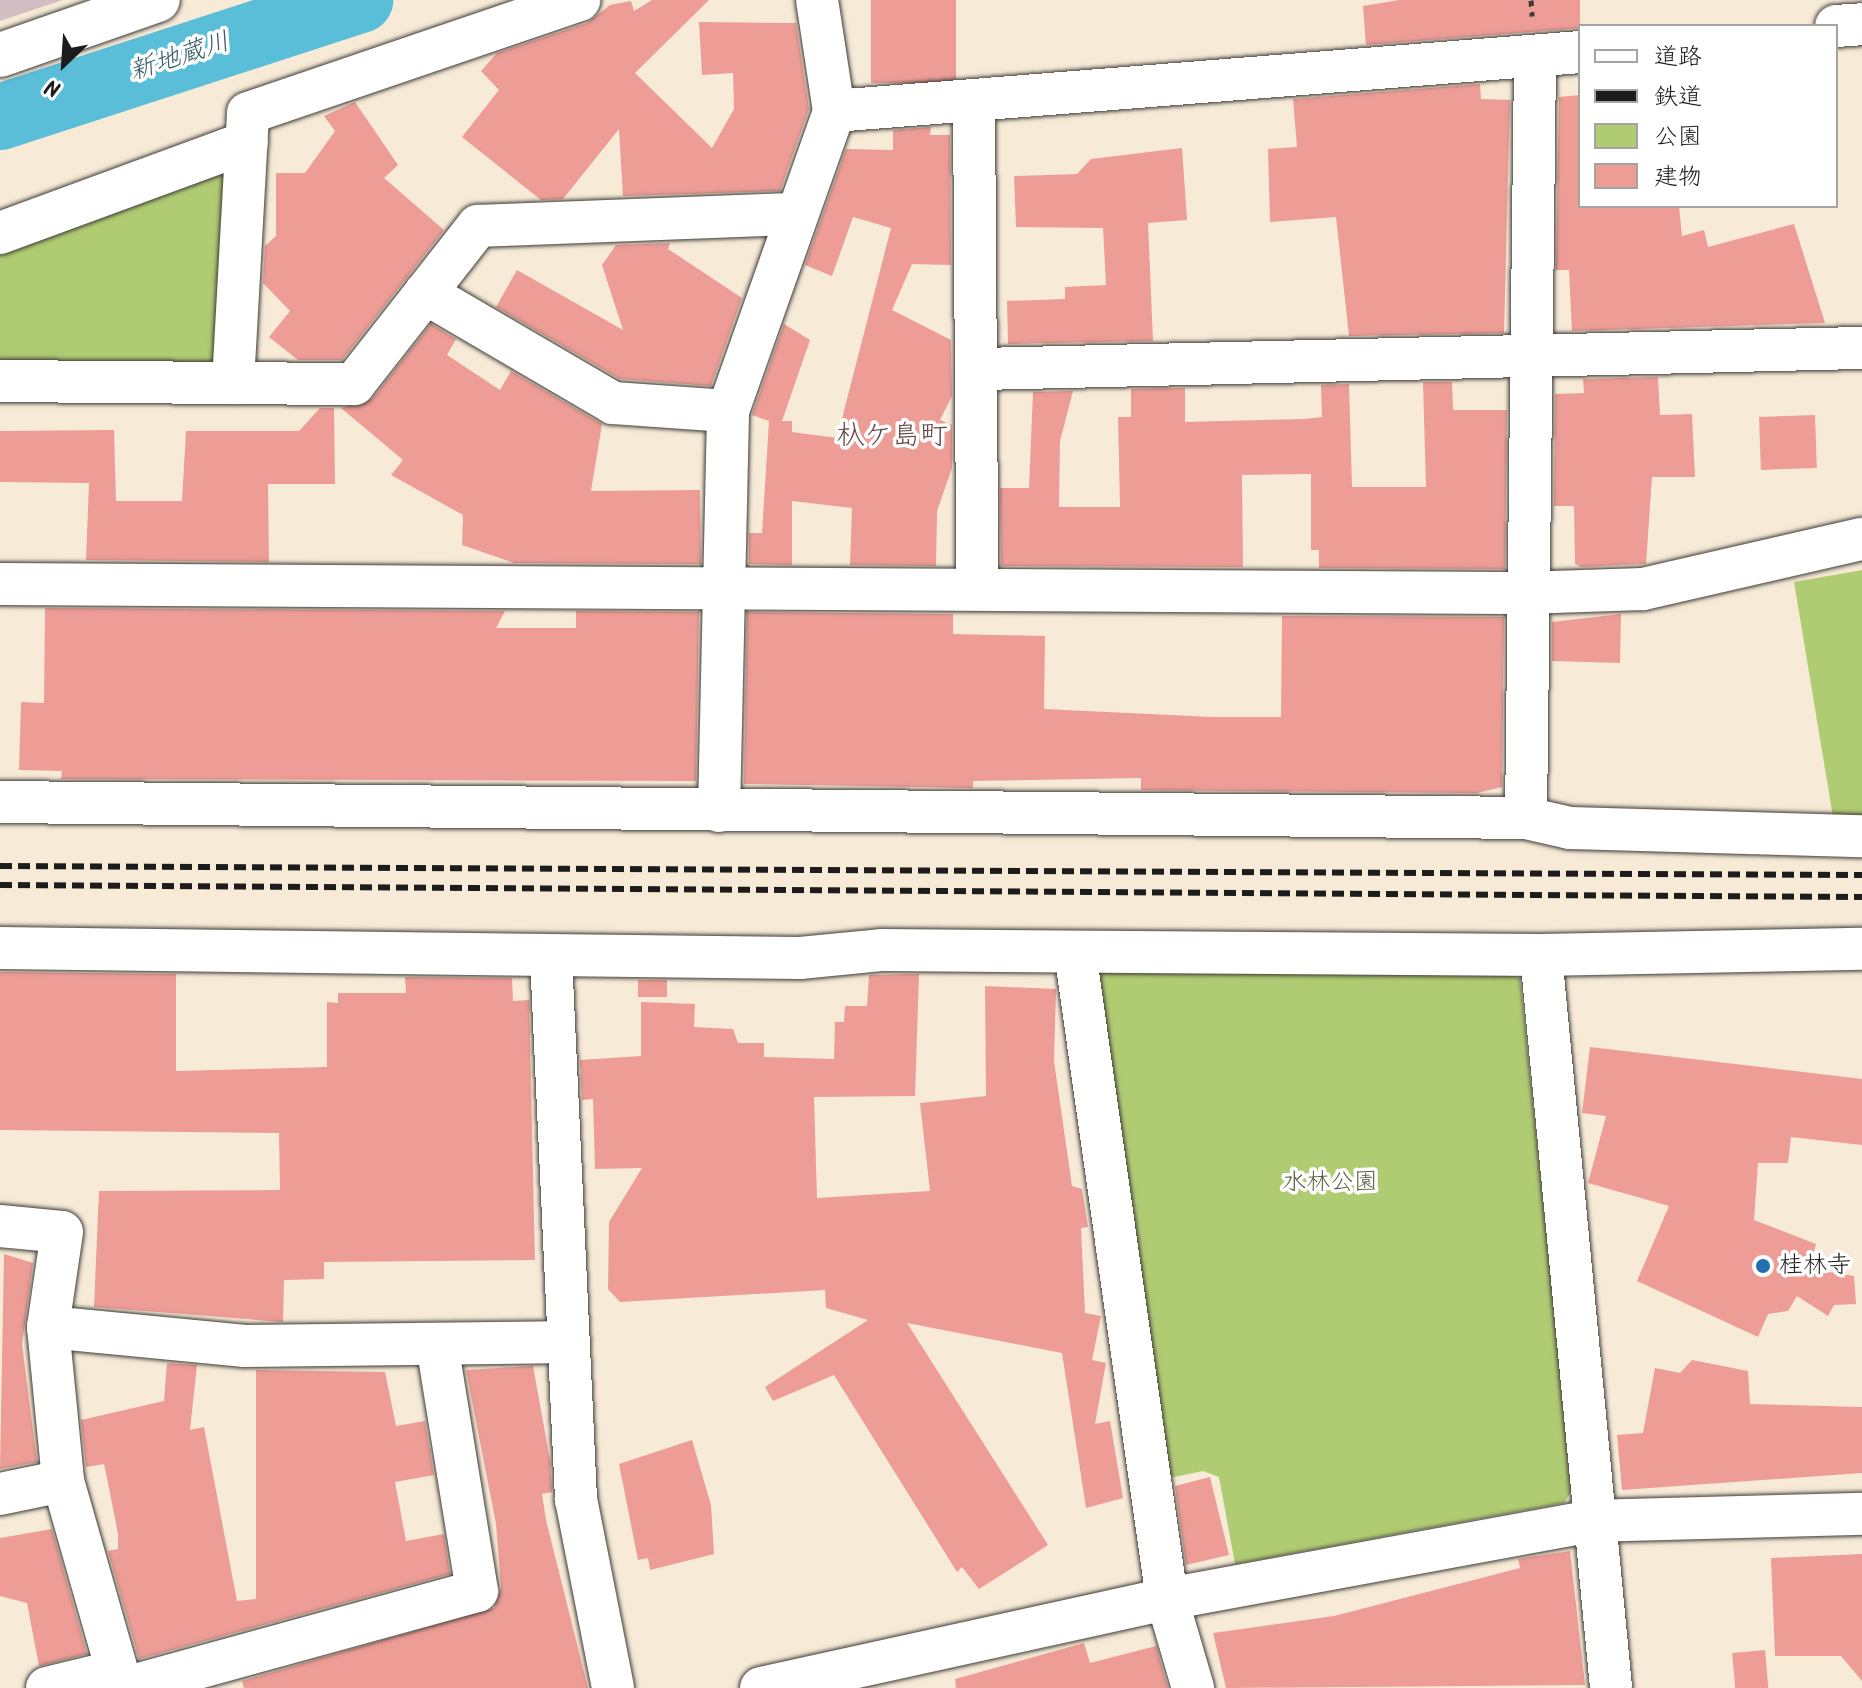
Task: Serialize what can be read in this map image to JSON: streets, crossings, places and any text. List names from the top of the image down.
{
  "districts": ["杁ケ島町"],
  "water": ["新地蔵川"],
  "parks": ["水林公園"],
  "places": ["桂林寺"],
  "legend": [
    "道路",
    "鉄道",
    "公園",
    "建物"
  ],
  "north": "bottom left"
}
